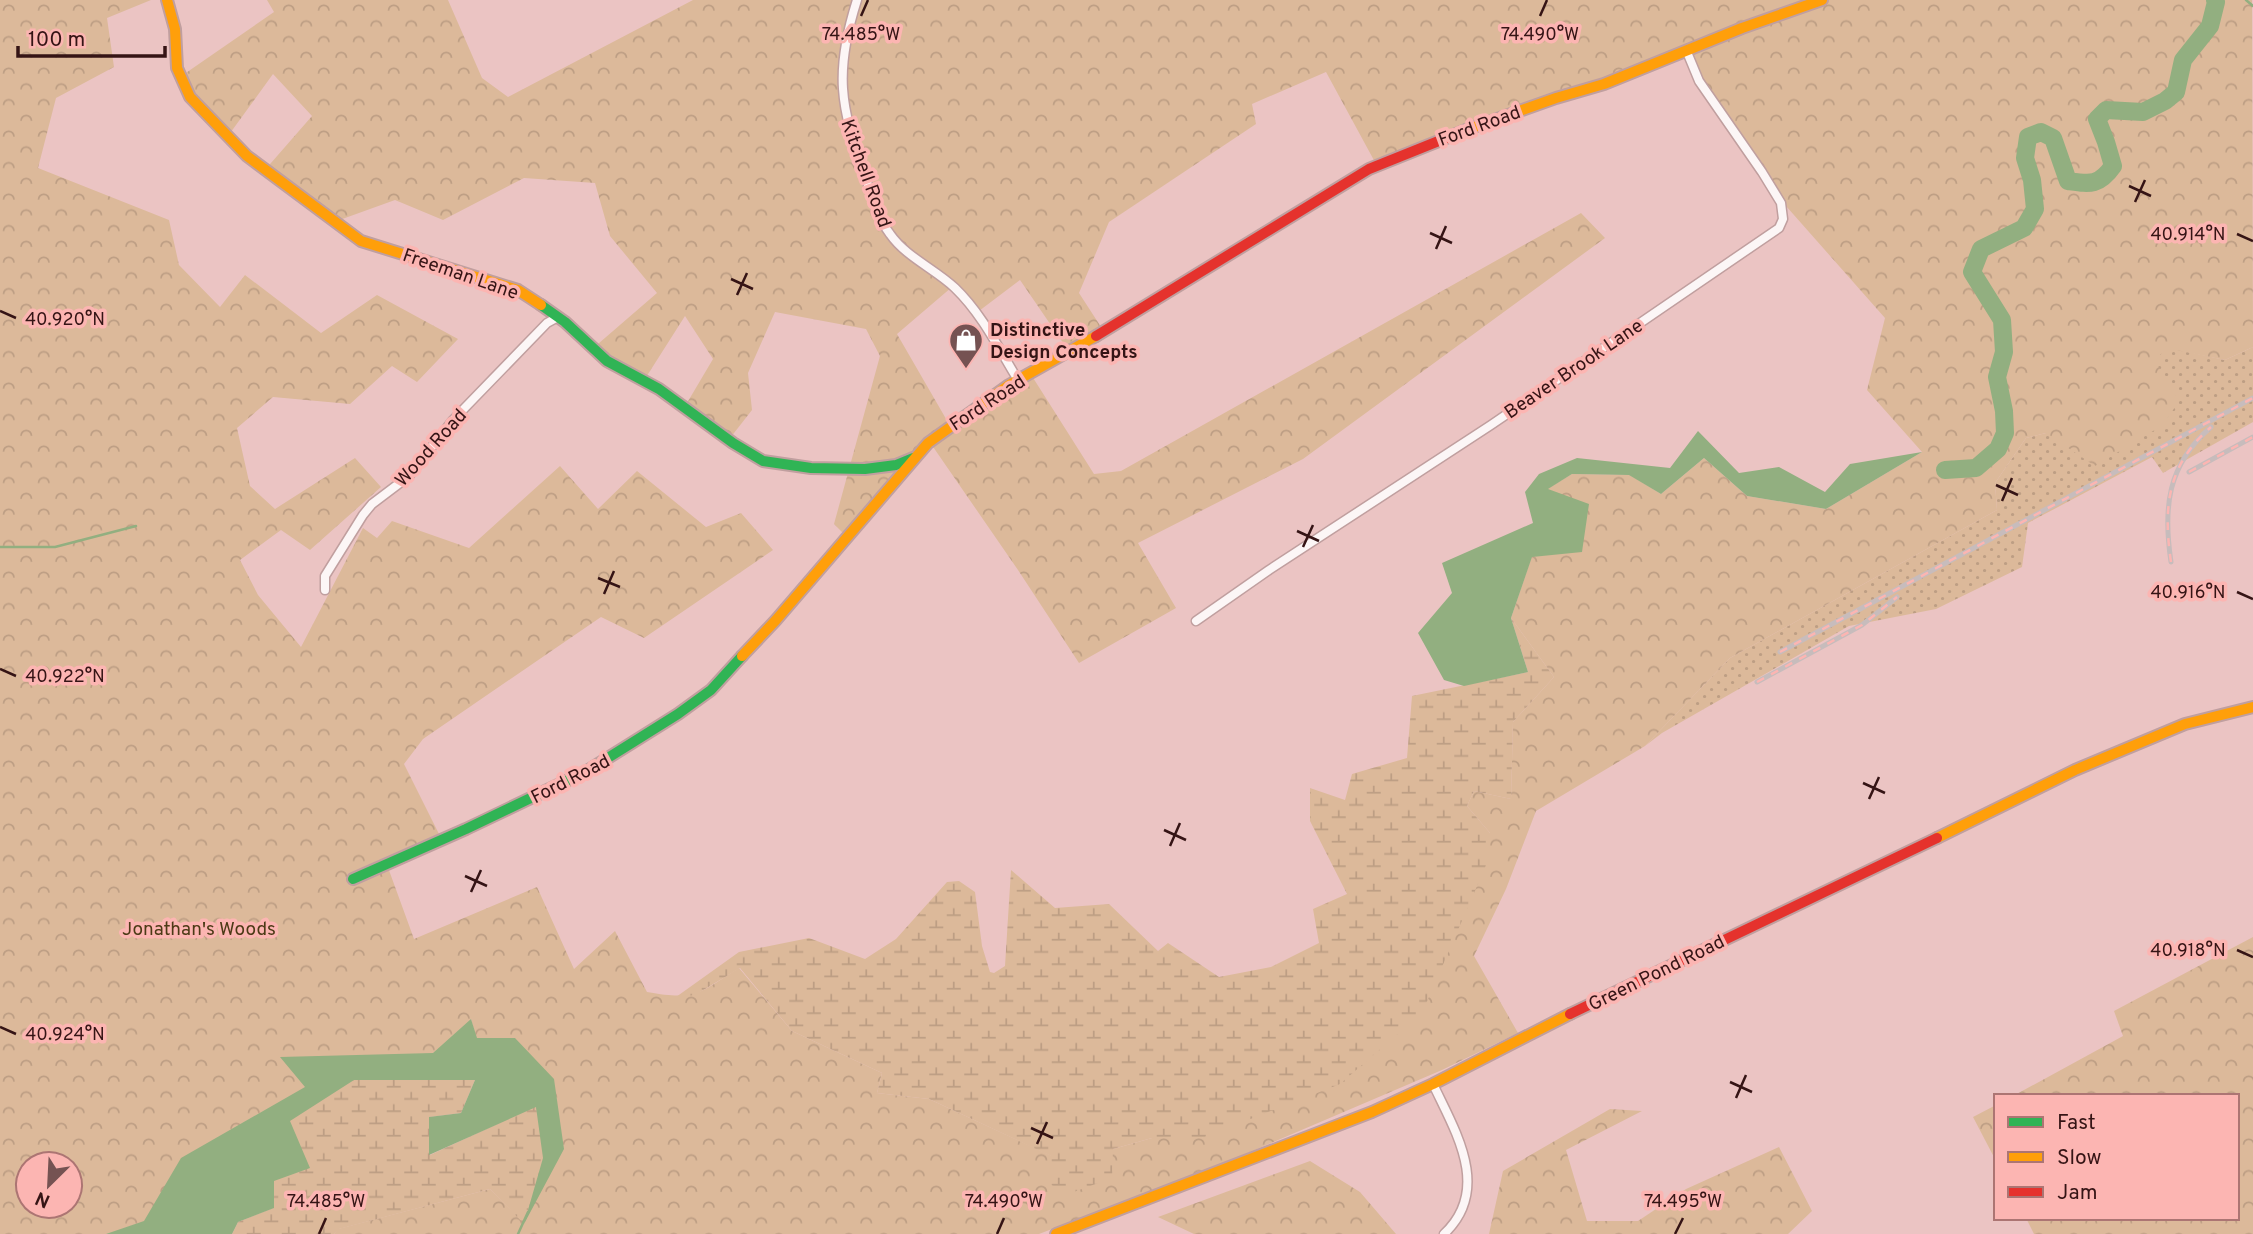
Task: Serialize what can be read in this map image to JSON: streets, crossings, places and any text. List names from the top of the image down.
{
  "streets": {
    "street": [
      "Ford Road",
      "Kitchell Road",
      "Freeman Lane",
      "Beaver Brook Lane",
      "Wood Road",
      "Green Pond Road"
    ]
  },
  "crossings": [
    ["Ford Road", "Kitchell Road"],
    ["Ford Road", "Freeman Lane"],
    ["Ford Road", "Beaver Brook Lane"],
    ["Freeman Lane", "Wood Road"]
  ],
  "parks": ["Jonathan's Woods"],
  "places": {
    "shop": ["Distinctive Design Concepts"]
  },
  "legend": ["Fast", "Slow", "Jam"],
  "scale_bar": "100 m",
  "north": "bottom left",
  "coordinates": [
    "74.485°W",
    "74.490°W",
    "40.914°N",
    "40.920°N",
    "40.916°N",
    "40.922°N",
    "40.918°N",
    "40.924°N",
    "74.495°W"
  ]
}
